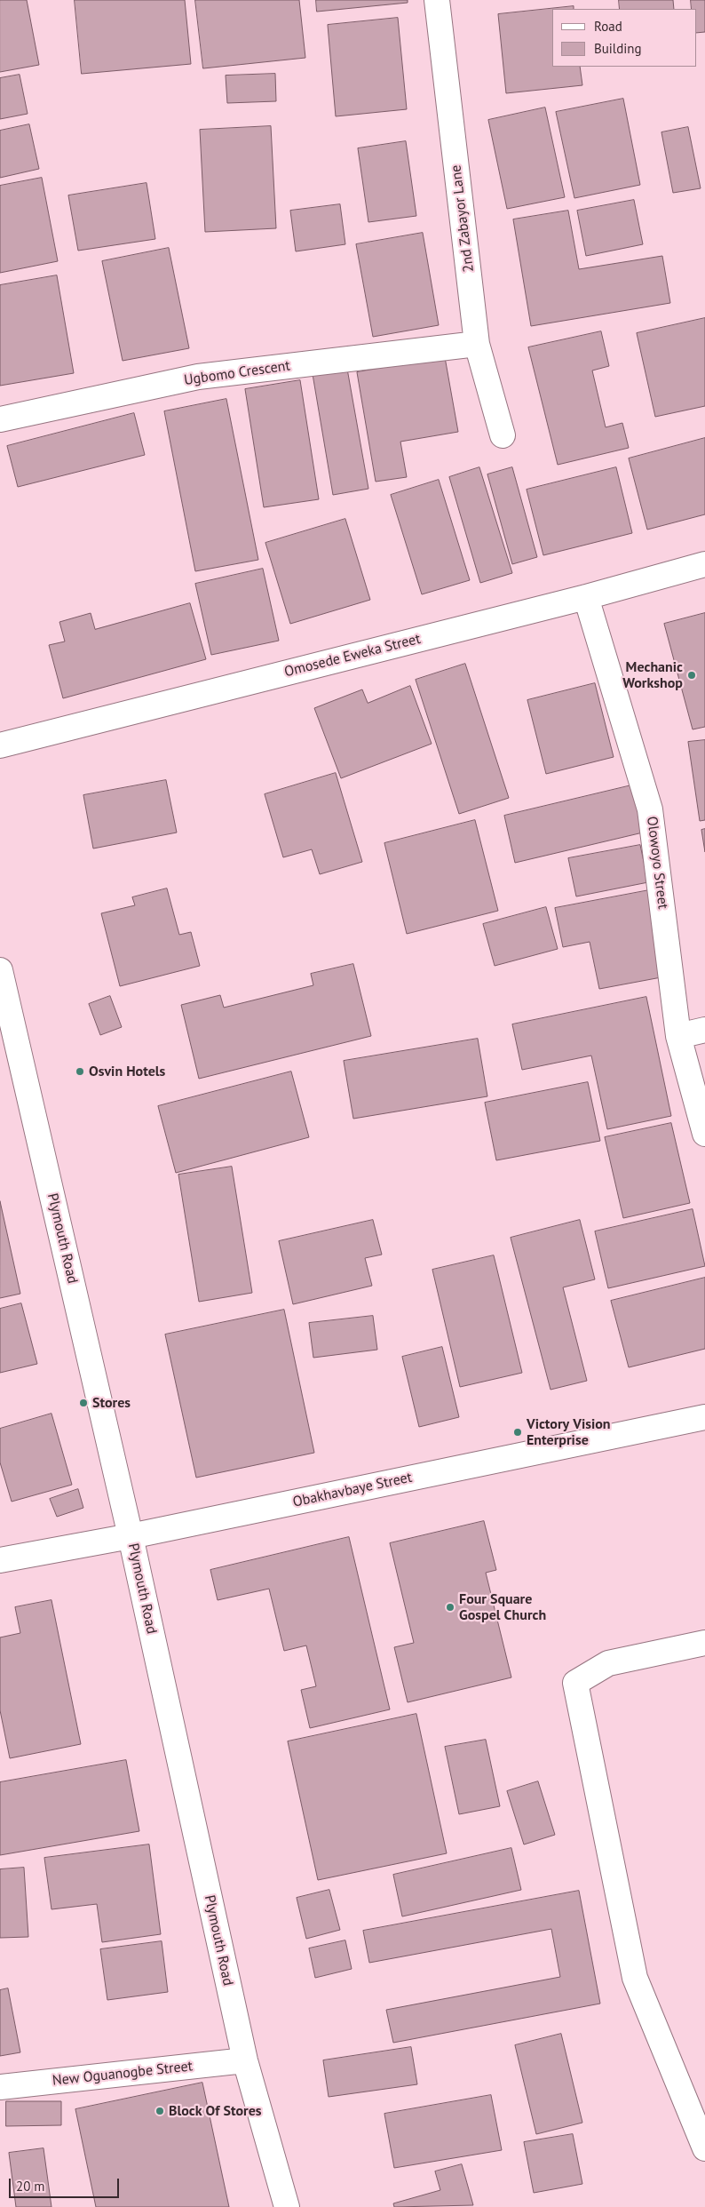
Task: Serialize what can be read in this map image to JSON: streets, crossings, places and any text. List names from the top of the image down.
{
  "streets": {
    "street": [
      "2nd Zabayor Lane",
      "Ugbomo Crescent",
      "Omosede Eweka Street",
      "Olowoyo Street",
      "Plymouth Road",
      "Obakhavbaye Street",
      "New Oguanogbe Street"
    ]
  },
  "crossings": [
    ["2nd Zabayor Lane", "Ugbomo Crescent"],
    ["Omosede Eweka Street", "Olowoyo Street"],
    ["Plymouth Road", "Obakhavbaye Street"],
    ["Plymouth Road", "New Oguanogbe Street"]
  ],
  "places": [
    "Mechanic Workshop",
    "Osvin Hotels",
    "Stores",
    "Victory Vision Enterprise",
    "Four Square Gospel Church",
    "Block Of Stores"
  ],
  "legend": ["Road", "Building"],
  "scale_bar": "20 m"
}
